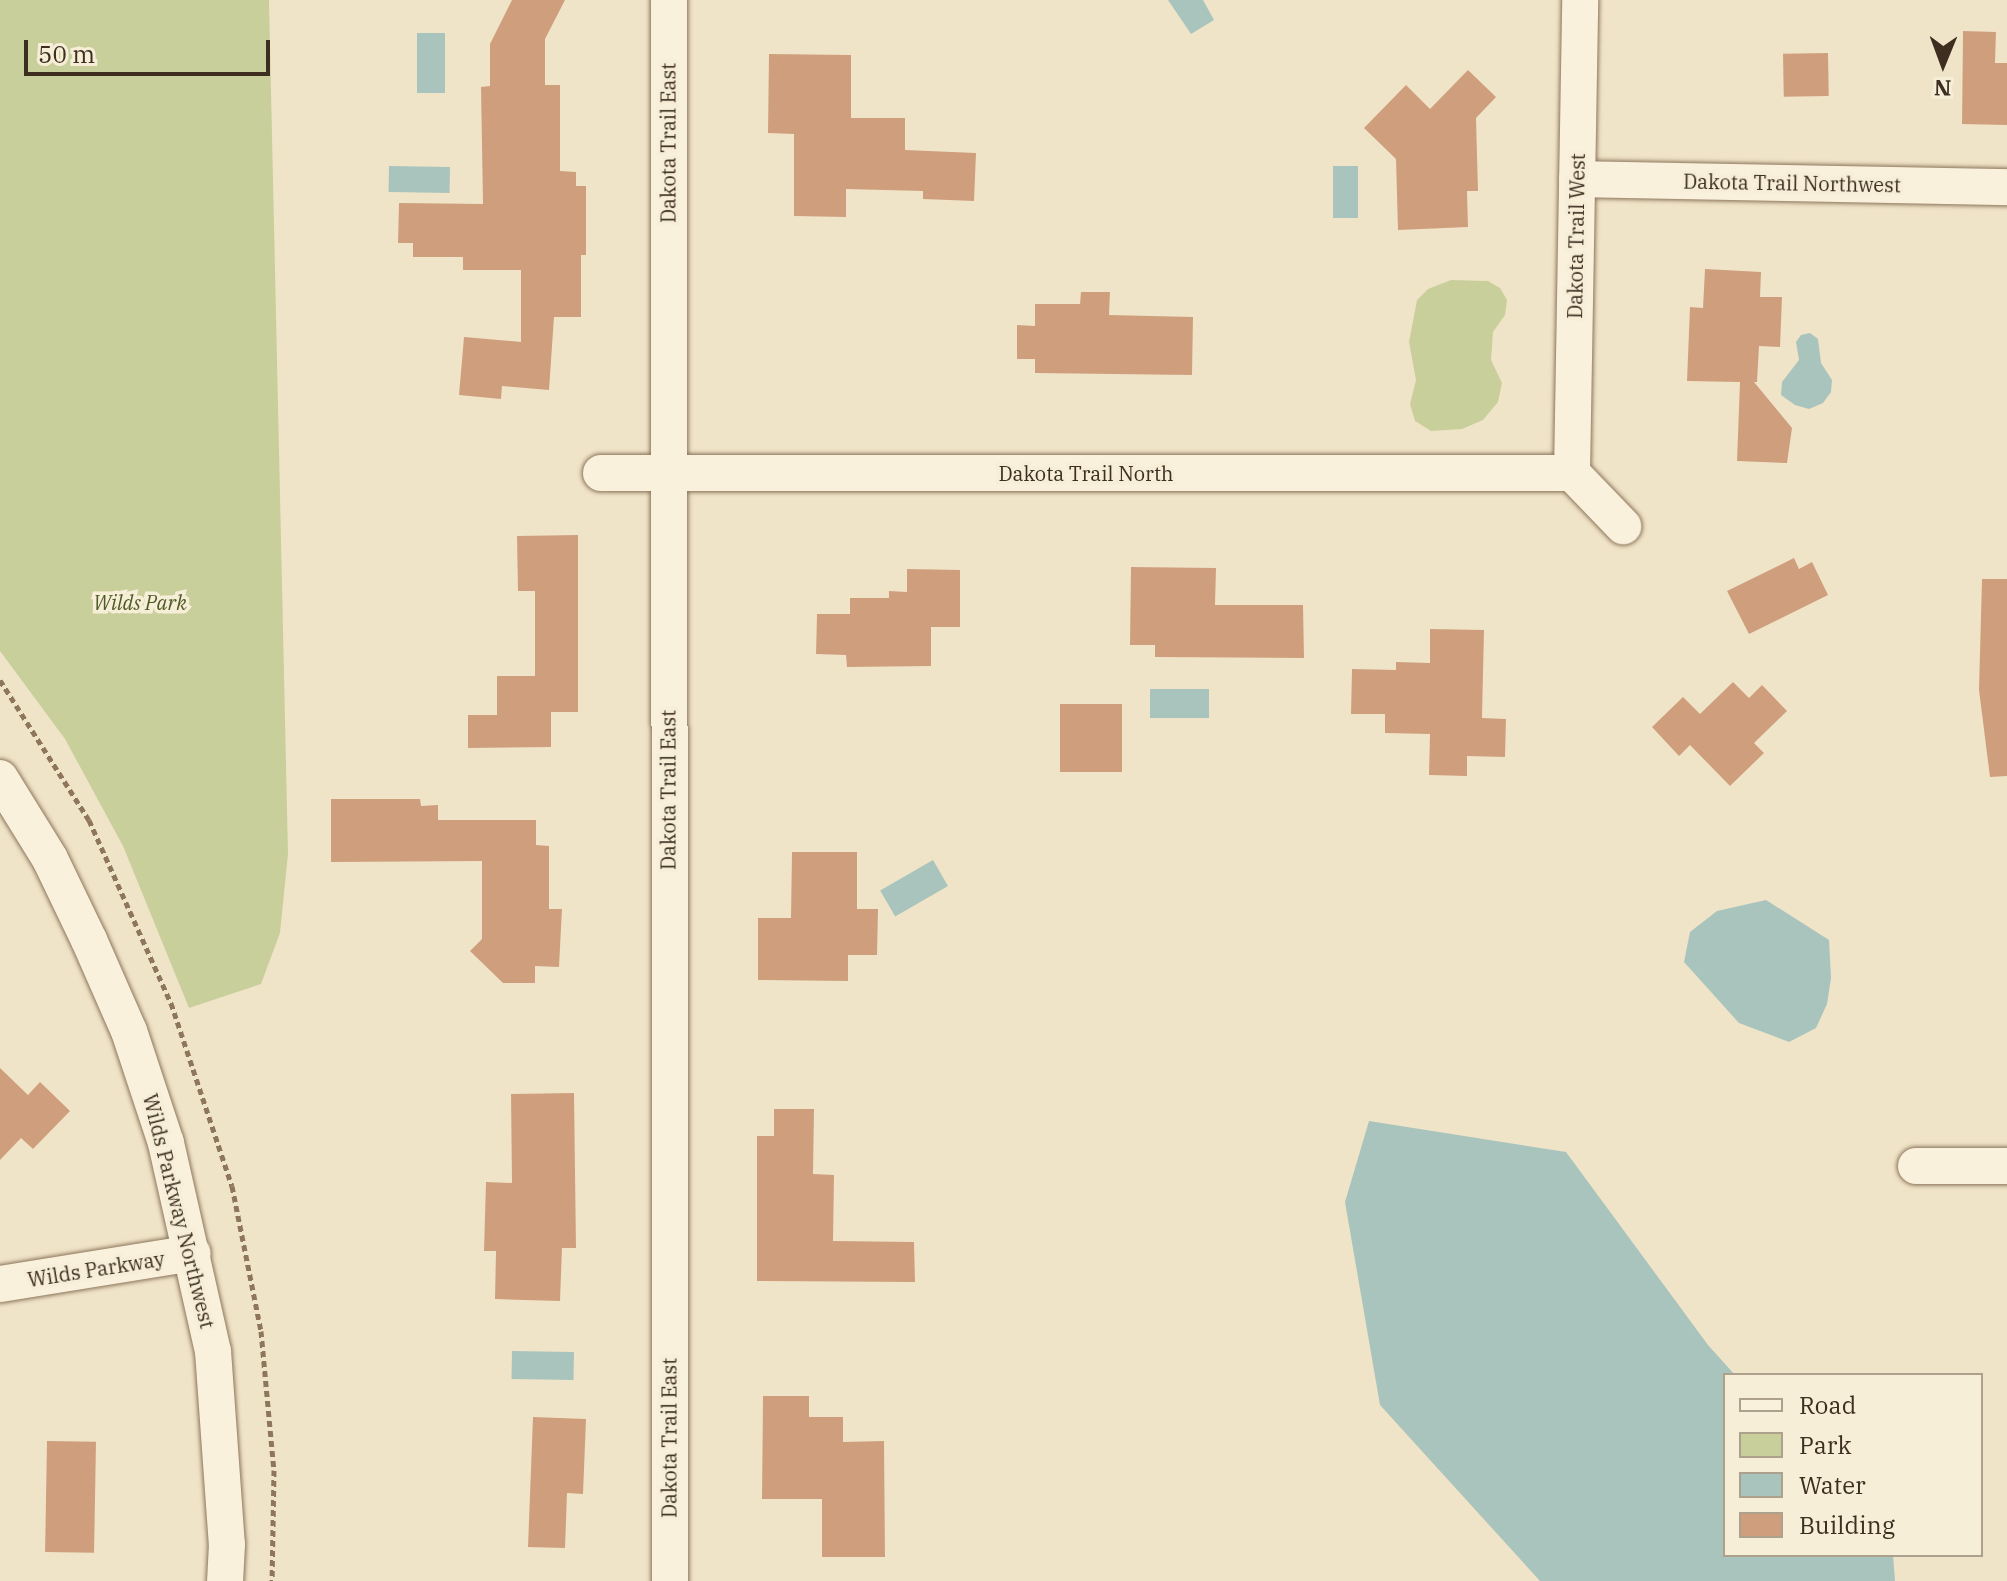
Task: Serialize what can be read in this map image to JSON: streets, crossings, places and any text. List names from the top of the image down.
{
  "streets": {
    "street": [
      "Dakota Trail East",
      "Dakota Trail Northwest",
      "Dakota Trail West",
      "Dakota Trail North",
      "Wilds Parkway Northwest",
      "Wilds Parkway"
    ]
  },
  "crossings": [
    ["Dakota Trail East", "Dakota Trail North"],
    ["Dakota Trail Northwest", "Dakota Trail West"],
    ["Dakota Trail West", "Dakota Trail North"],
    ["Wilds Parkway Northwest", "Wilds Parkway"]
  ],
  "parks": ["Wilds Park"],
  "legend": [
    "Road",
    "Park",
    "Water",
    "Building"
  ],
  "scale_bar": "50 m",
  "north": "bottom"
}
